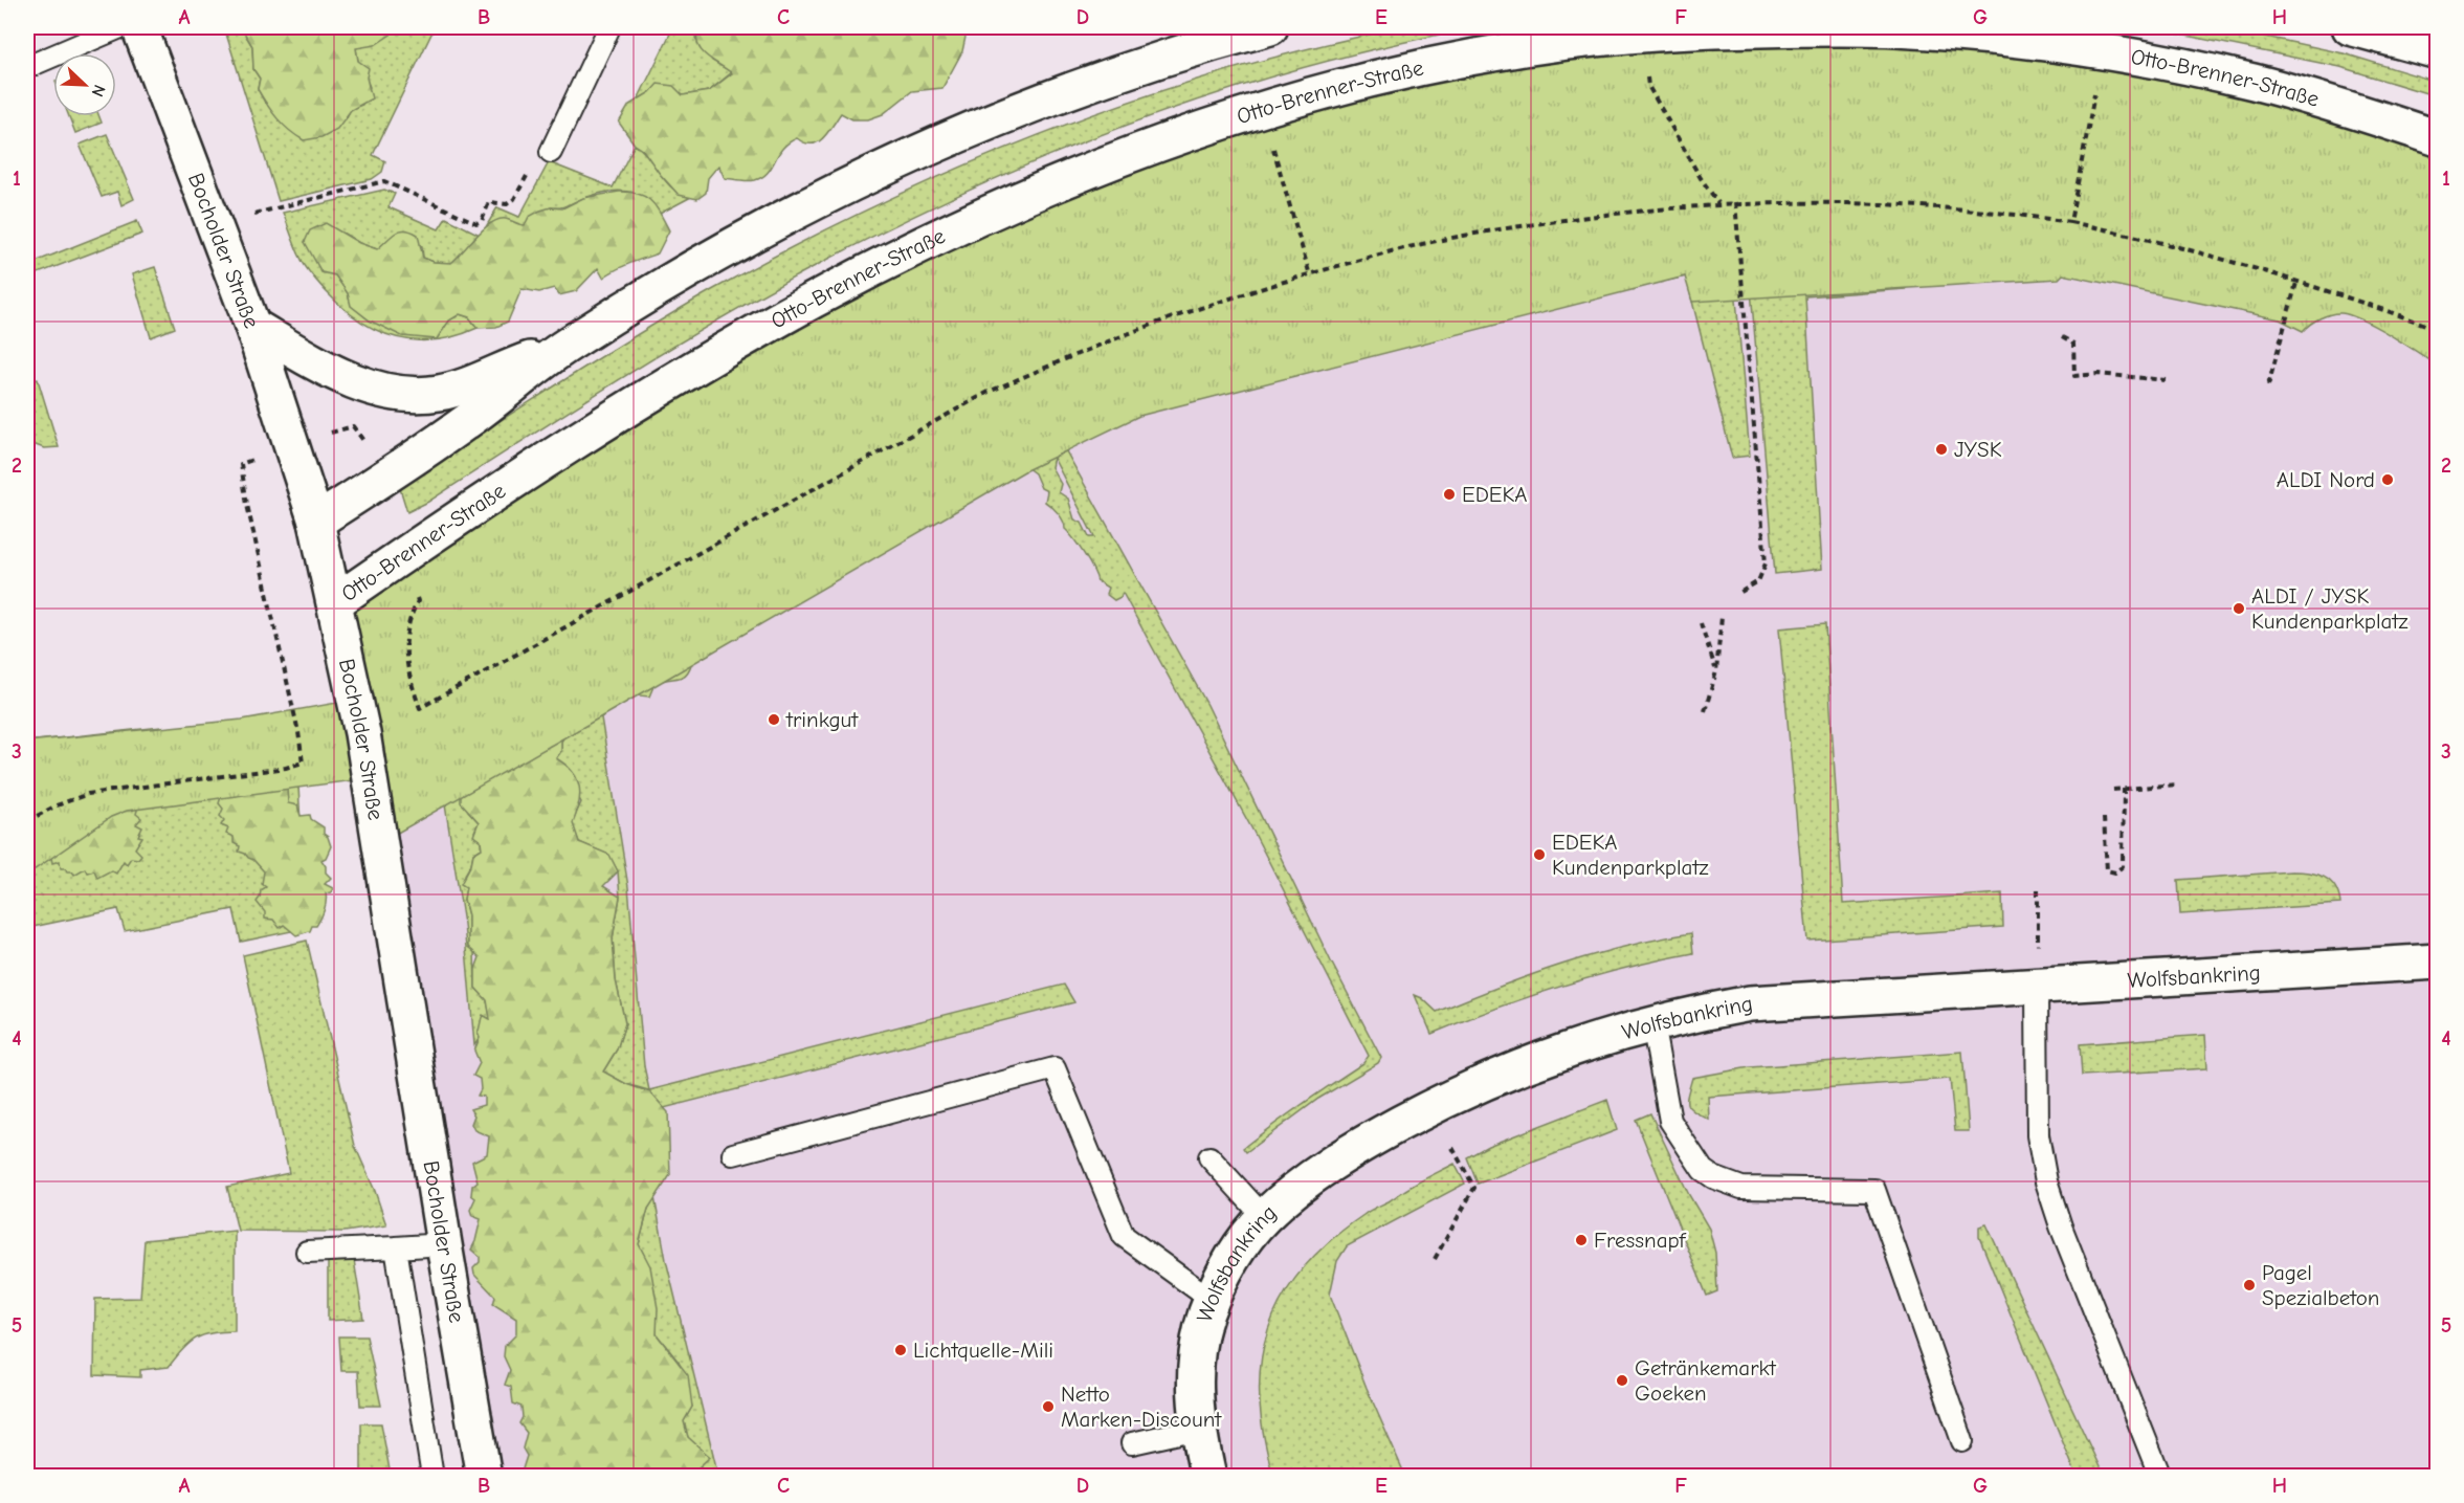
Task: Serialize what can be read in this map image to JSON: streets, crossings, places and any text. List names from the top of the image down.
{
  "streets": {
    "street": ["Otto-Brenner-Straße", "Bocholder Straße", "Wolfsbankring"]
  },
  "crossings": [
    ["Otto-Brenner-Straße", "Bocholder Straße"]
  ],
  "places": [
    "JYSK",
    "ALDI Nord",
    "EDEKA",
    "ALDI / JYSK Kundenparkplatz",
    "trinkgut",
    "EDEKA Kundenparkplatz",
    "Fressnapf",
    "Pagel Spezialbeton",
    "Lichtquelle-Mili",
    "Getränkemarkt Goeken",
    "Netto Marken-Discount"
  ],
  "north": "bottom right",
  "grid": {
    "columns": [
      "A",
      "B",
      "C",
      "D",
      "E",
      "F",
      "G",
      "H"
    ],
    "rows": [
      "1",
      "2",
      "3",
      "4",
      "5"
    ]
  }
}
